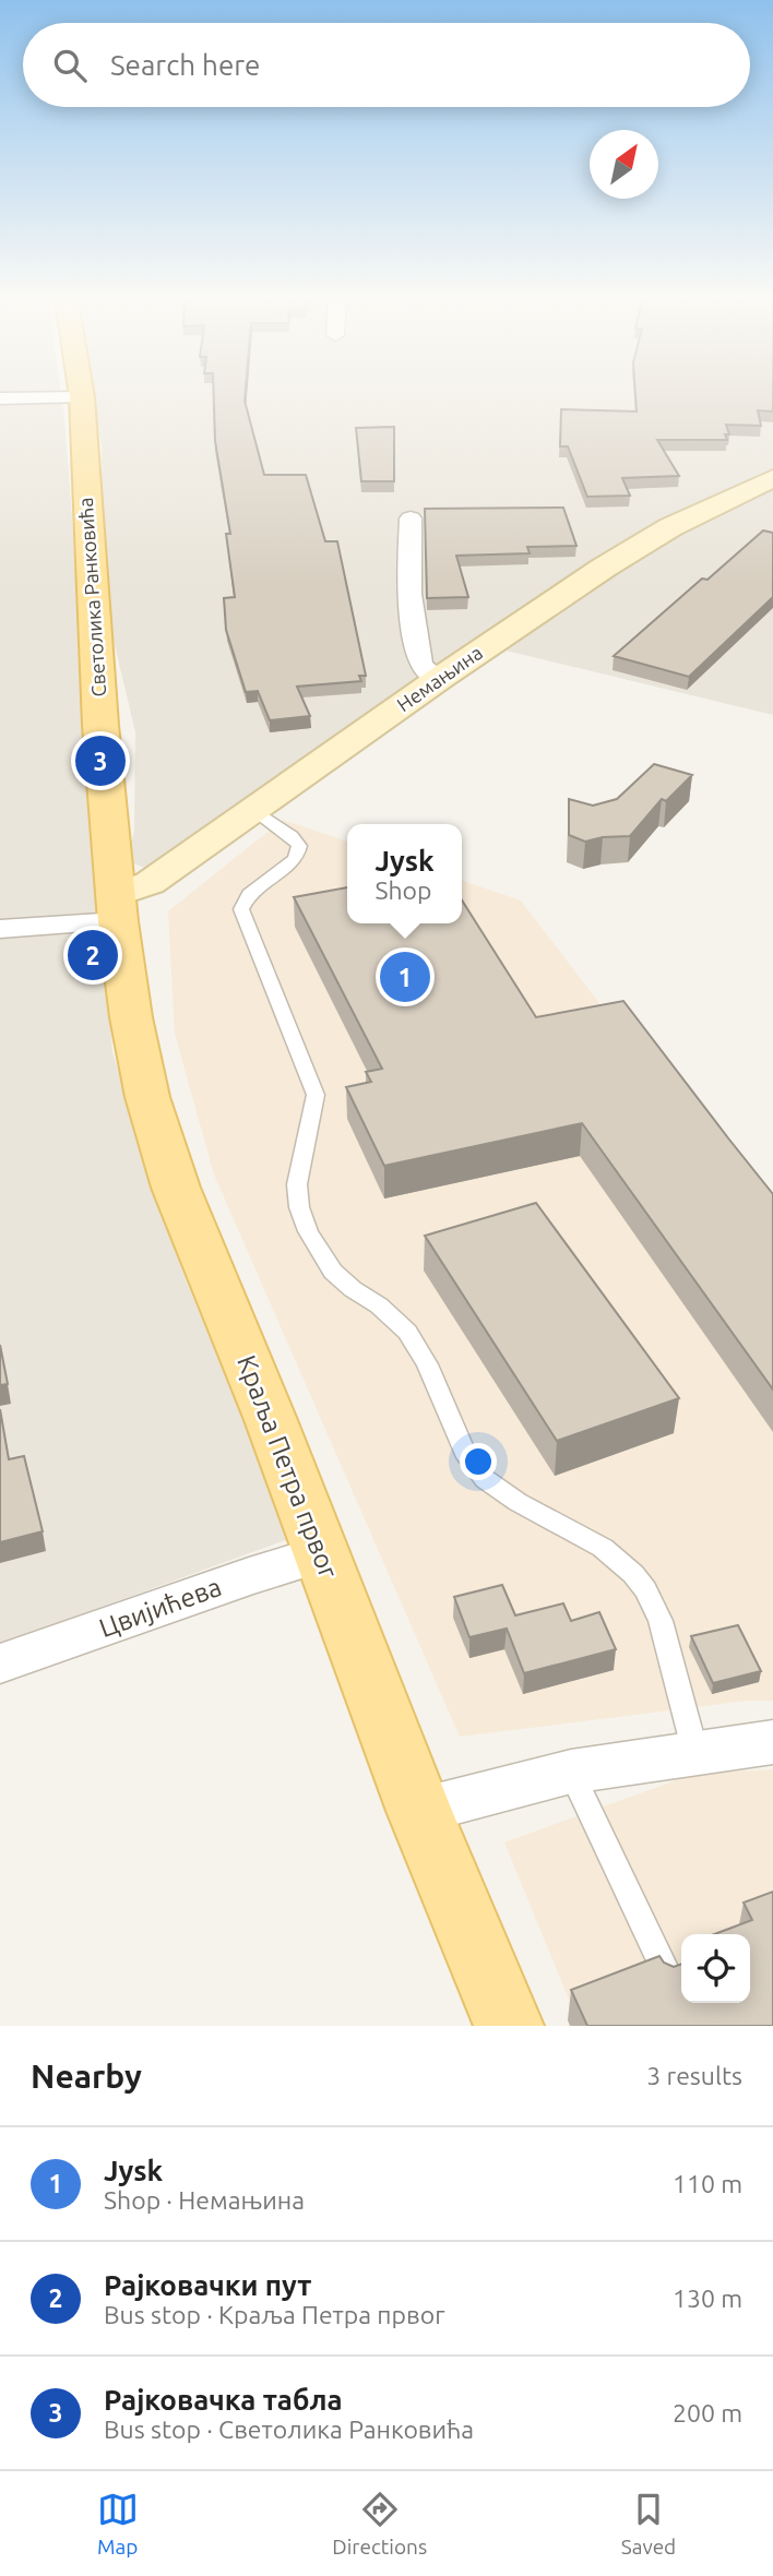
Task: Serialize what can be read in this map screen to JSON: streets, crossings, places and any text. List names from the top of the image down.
{
  "streets": {
    "main road": ["Светолика Ранковића", "Краља Петра првог"],
    "street": ["Немањина", "Цвијићева"]
  },
  "crossings": [
    ["Светолика Ранковића", "Немањина"],
    ["Светолика Ранковића", "Краља Петра првог"],
    ["Немањина", "Краља Петра првог"],
    ["Краља Петра првог", "Цвијићева"]
  ],
  "north": "top right",
  "page": {
    "search": "Search here",
    "pins": ["3", "2", "1"],
    "popup": ["Jysk", "Shop"],
    "heading": ["Nearby", "3 results"],
    "list": [
      {
        "mark": "1",
        "name": "Jysk",
        "note": "Shop · Немањина",
        "value": "110 m"
      },
      {
        "mark": "2",
        "name": "Рајковачки пут",
        "note": "Bus stop · Краља Петра првог",
        "value": "130 m"
      },
      {
        "mark": "3",
        "name": "Рајковачка табла",
        "note": "Bus stop · Светолика Ранковића",
        "value": "200 m"
      }
    ],
    "nav": ["Map", "Directions", "Saved"]
  }
}
